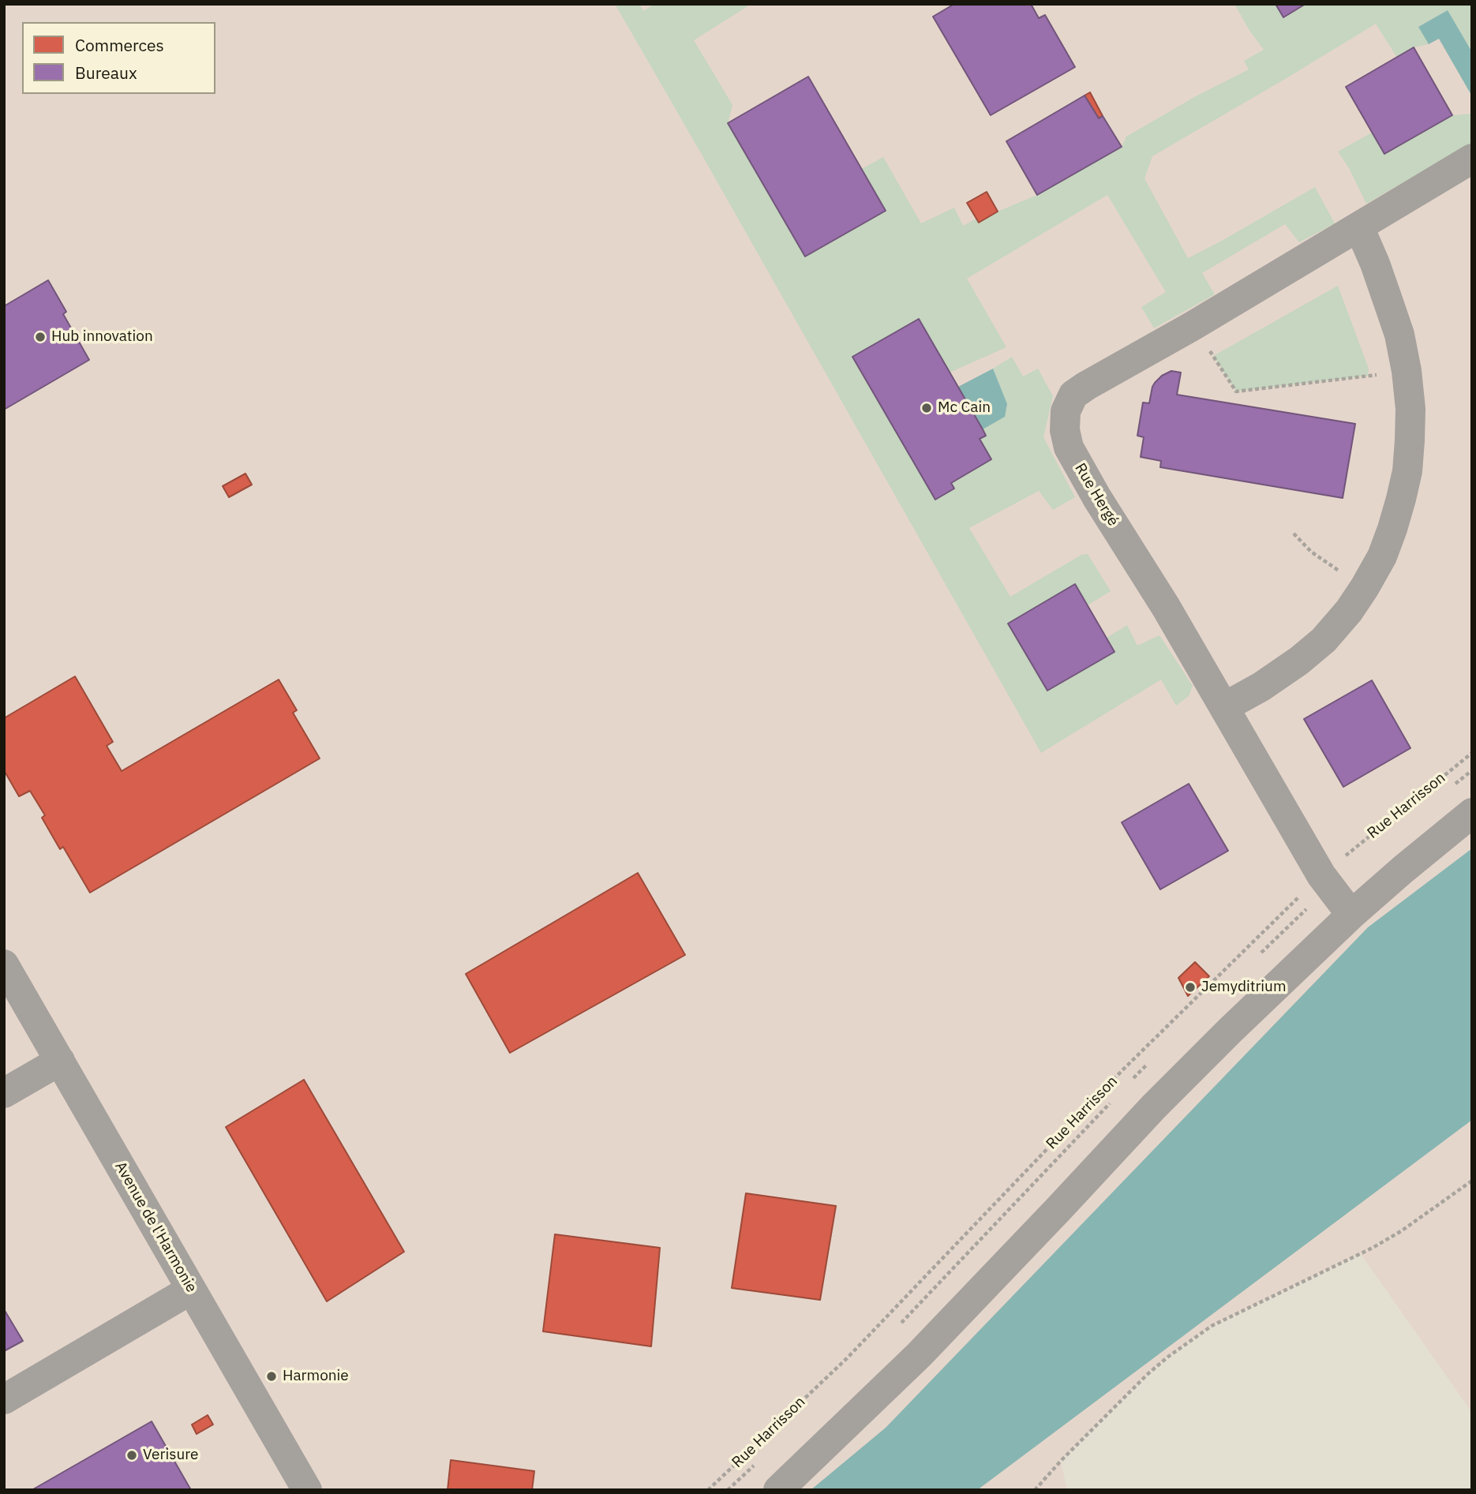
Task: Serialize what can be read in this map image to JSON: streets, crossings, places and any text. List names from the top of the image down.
{
  "streets": {
    "street": ["Rue Hergé", "Avenue de l'Harmonie"],
    "path": ["Rue Harrisson"]
  },
  "crossings": [
    ["Rue Hergé", "Rue Harrisson"]
  ],
  "places": [
    "Hub innovation",
    "Mc Cain",
    "Jemyditrium",
    "Harmonie",
    "Verisure"
  ],
  "legend": ["Commerces", "Bureaux"]
}
